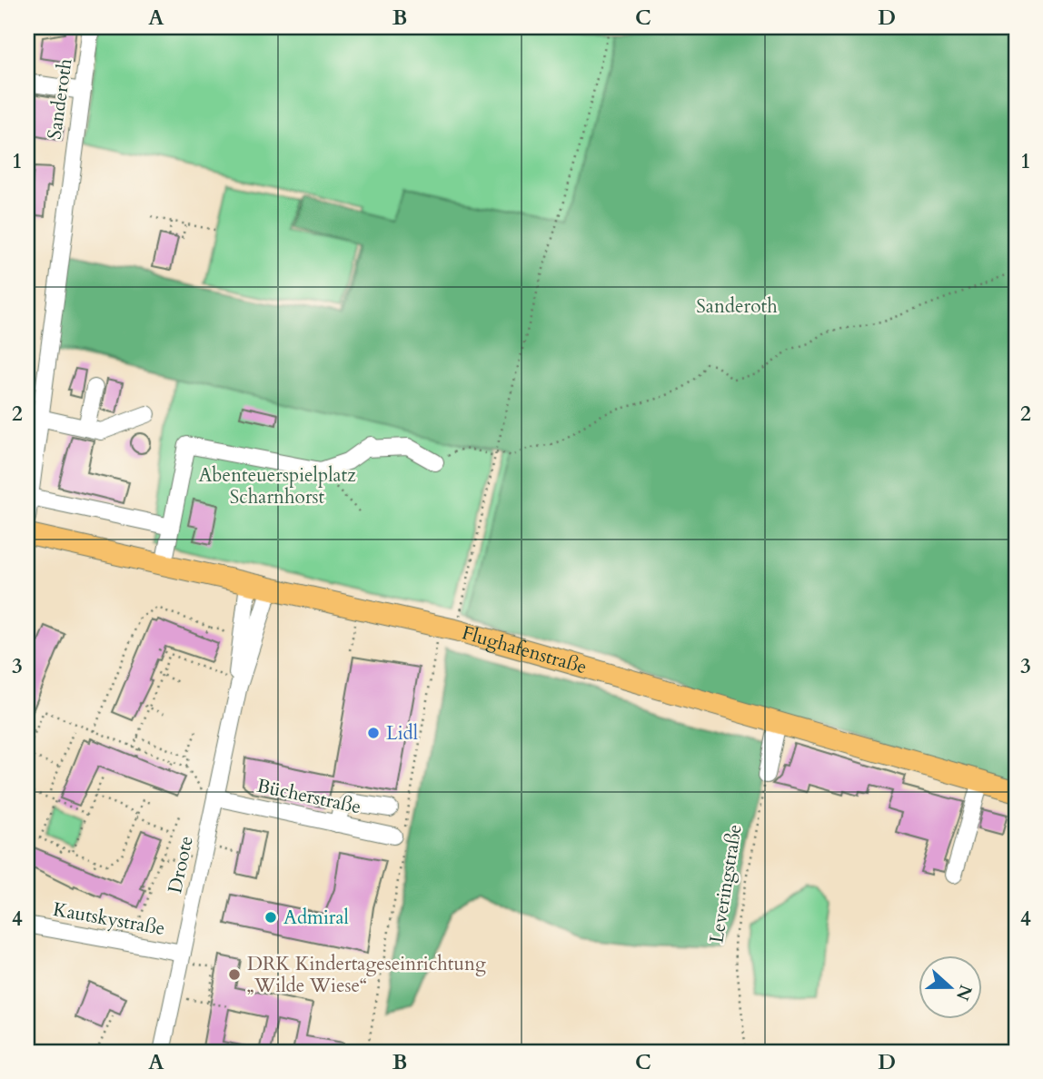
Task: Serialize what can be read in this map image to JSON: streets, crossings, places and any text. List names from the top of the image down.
{
  "streets": {
    "main road": ["Flughafenstraße"],
    "street": [
      "Sanderoth",
      "Bücherstraße",
      "Droote",
      "Kautskystraße"
    ],
    "path": ["Leveringstraße"]
  },
  "crossings": [
    ["Flughafenstraße", "Droote"],
    ["Bücherstraße", "Droote"],
    ["Droote", "Kautskystraße"]
  ],
  "parks": ["Sanderoth", "Abenteuerspielplatz Scharnhorst"],
  "places": ["Lidl", "Admiral", "DRK Kindertageseinrichtung „Wilde Wiese“"],
  "north": "right",
  "grid": {
    "columns": [
      "A",
      "B",
      "C",
      "D"
    ],
    "rows": [
      "1",
      "2",
      "3",
      "4"
    ]
  }
}
